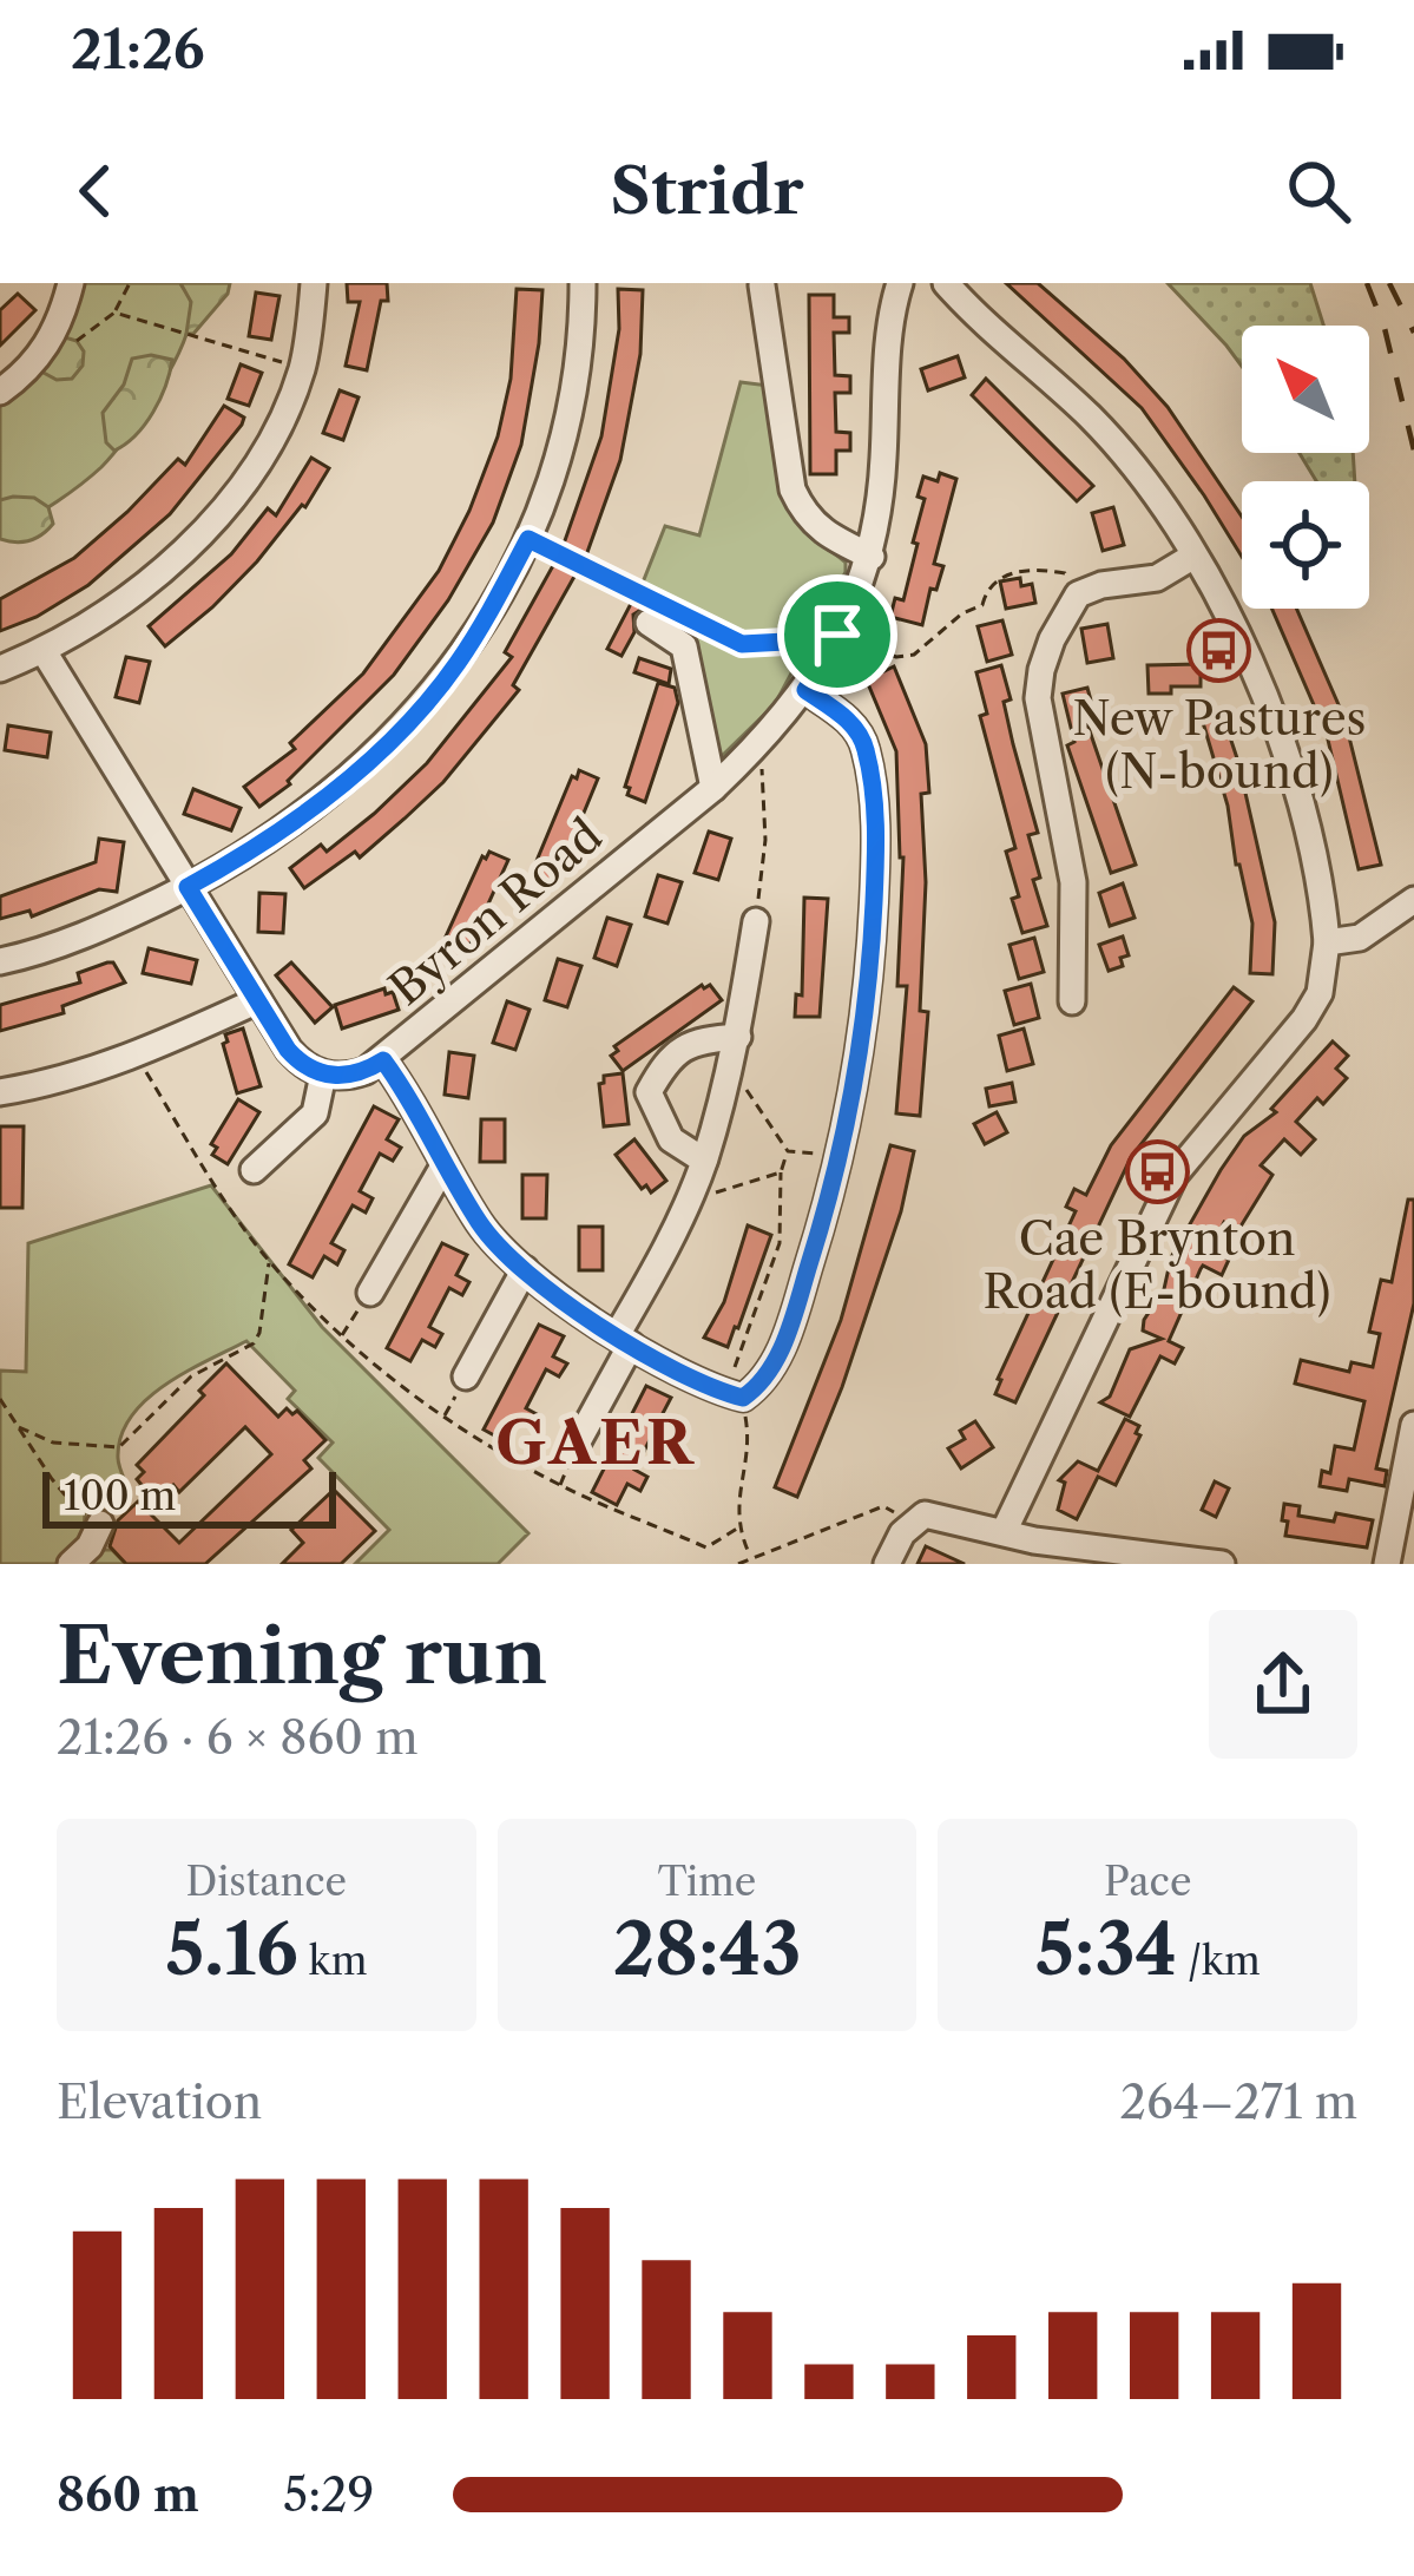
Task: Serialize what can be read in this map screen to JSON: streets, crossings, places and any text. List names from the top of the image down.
{
  "streets": {
    "street": ["Byron Road"]
  },
  "districts": ["GAER"],
  "places": {
    "bus stop": ["New Pastures (N-bound)", "Cae Brynton Road (E-bound)"]
  },
  "scale_bar": "100 m",
  "north": "top left",
  "page": {
    "status": "21:26",
    "header": "Stridr",
    "scale": "100 m",
    "heading": ["Evening run", "21:26 · 6 × 860 m"],
    "stats": [
      ["Distance", "5.16 km"],
      ["Time", "28:43"],
      ["Pace", "5:34 /km"]
    ],
    "chart": ["Elevation", "264–271 m"],
    "list": [
      {
        "name": "860 m",
        "note": "5:29"
      }
    ]
  }
}
